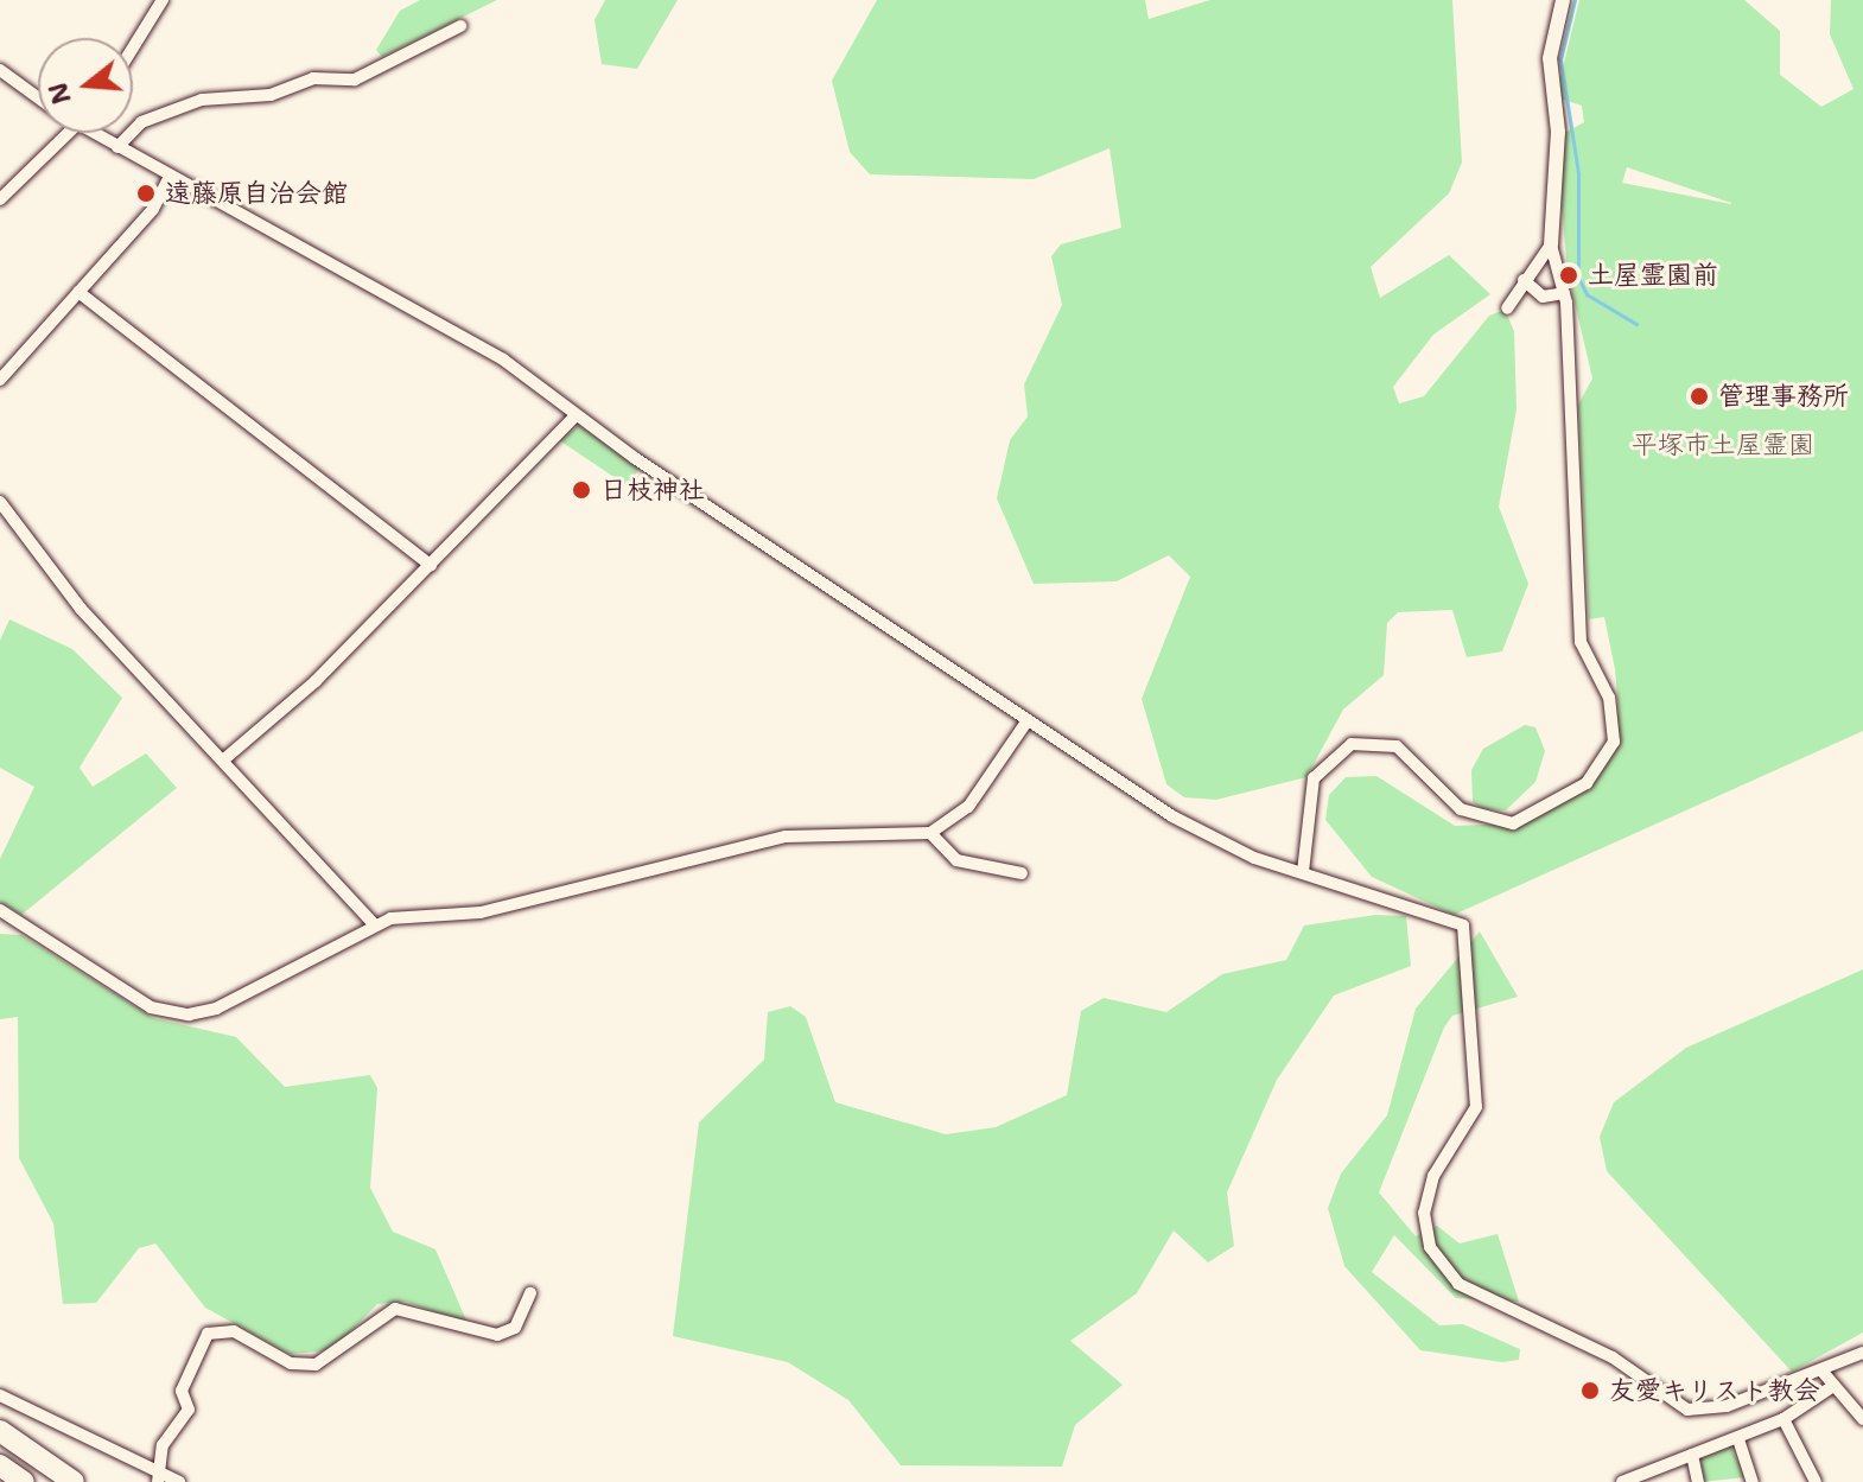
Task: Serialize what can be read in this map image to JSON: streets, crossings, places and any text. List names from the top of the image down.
{
  "parks": ["平塚市土屋霊園"],
  "places": [
    "遠藤原自治会館",
    "土屋霊園前",
    "管理事務所",
    "日枝神社",
    "友愛キリスト教会"
  ],
  "north": "left"
}
